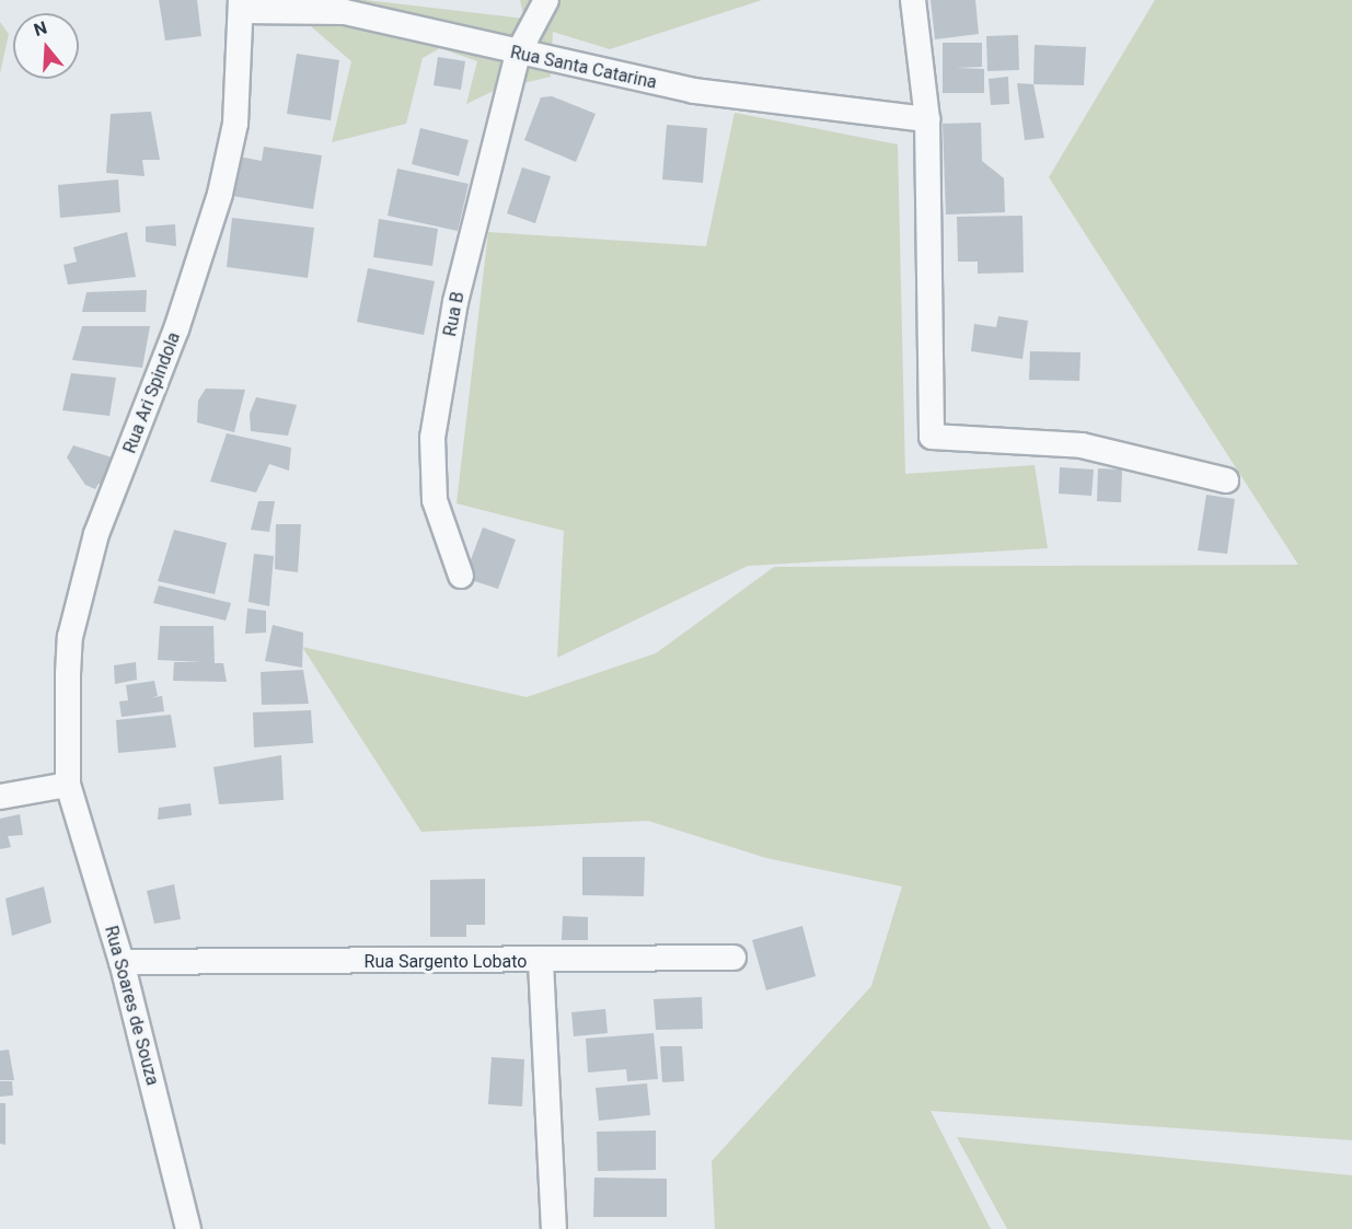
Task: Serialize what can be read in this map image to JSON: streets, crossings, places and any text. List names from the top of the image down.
{
  "streets": {
    "street": [
      "Rua Santa Catarina",
      "Rua B",
      "Rua Ari Spindola",
      "Rua Sargento Lobato",
      "Rua Soares de Souza"
    ]
  },
  "crossings": [
    ["Rua Santa Catarina", "Rua B"],
    ["Rua Santa Catarina", "Rua Ari Spindola"],
    ["Rua Ari Spindola", "Rua Soares de Souza"],
    ["Rua Sargento Lobato", "Rua Soares de Souza"]
  ],
  "north": "top"
}
